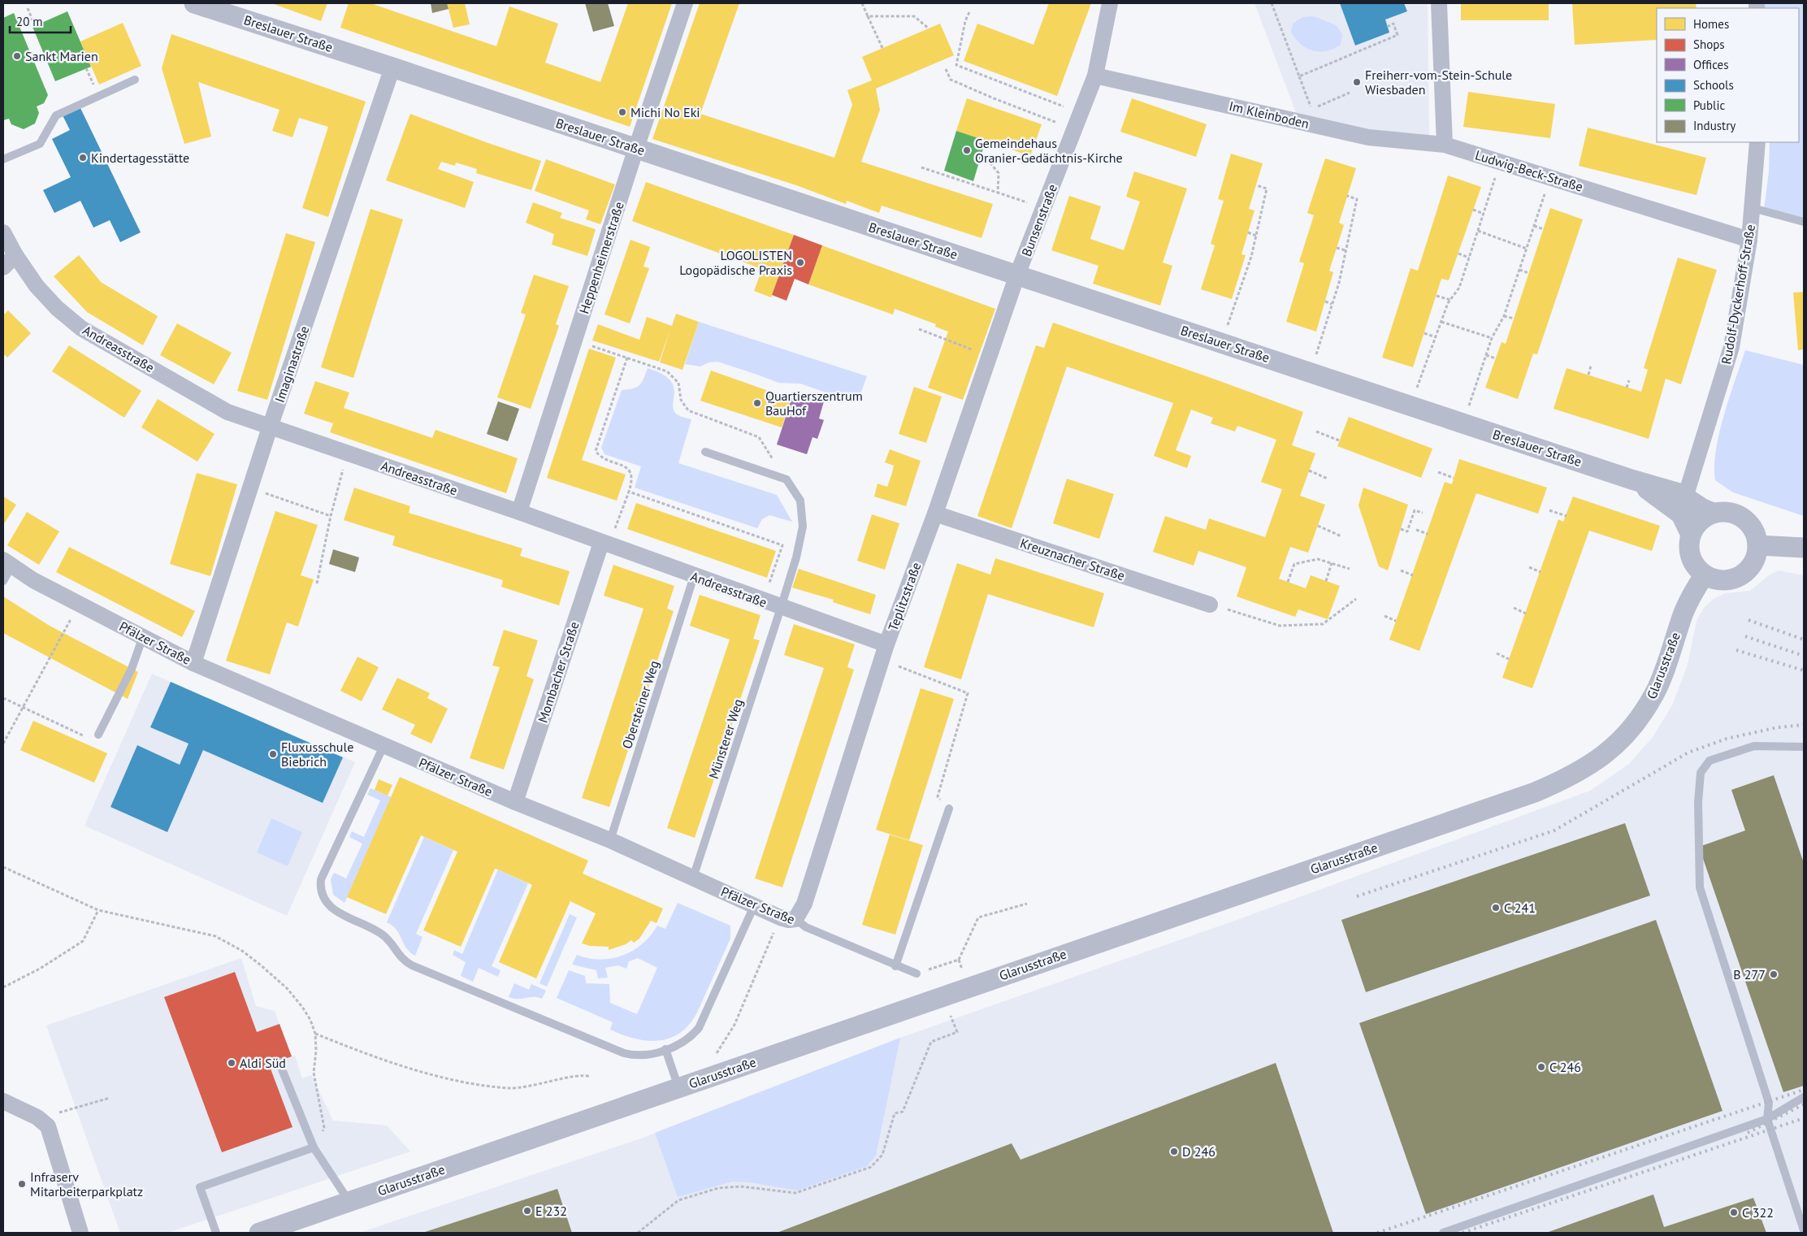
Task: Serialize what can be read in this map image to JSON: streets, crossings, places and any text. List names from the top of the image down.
{
  "streets": {
    "street": [
      "Breslauer Straße",
      "Im Kleinboden",
      "Ludwig-Beck-Straße",
      "Bunsenstraße",
      "Heppenheimerstraße",
      "Rudolf-Dyckerhoff-Straße",
      "Andreasstraße",
      "Imaginastraße",
      "Kreuznacher Straße",
      "Teplitzstraße",
      "Pfälzer Straße",
      "Glarusstraße",
      "Mombacher Straße"
    ],
    "lane": ["Obersteiner Weg", "Münsterer Weg"]
  },
  "crossings": [
    ["Breslauer Straße", "Bunsenstraße"],
    ["Breslauer Straße", "Heppenheimerstraße"],
    ["Breslauer Straße", "Rudolf-Dyckerhoff-Straße"],
    ["Breslauer Straße", "Imaginastraße"],
    ["Breslauer Straße", "Teplitzstraße"],
    ["Breslauer Straße", "Glarusstraße"],
    ["Im Kleinboden", "Ludwig-Beck-Straße"],
    ["Im Kleinboden", "Bunsenstraße"],
    ["Ludwig-Beck-Straße", "Rudolf-Dyckerhoff-Straße"],
    ["Bunsenstraße", "Teplitzstraße"],
    ["Heppenheimerstraße", "Andreasstraße"],
    ["Andreasstraße", "Imaginastraße"],
    ["Andreasstraße", "Teplitzstraße"],
    ["Andreasstraße", "Mombacher Straße"],
    ["Andreasstraße", "Obersteiner Weg"],
    ["Andreasstraße", "Münsterer Weg"],
    ["Imaginastraße", "Pfälzer Straße"],
    ["Kreuznacher Straße", "Teplitzstraße"],
    ["Teplitzstraße", "Pfälzer Straße"],
    ["Pfälzer Straße", "Mombacher Straße"],
    ["Pfälzer Straße", "Obersteiner Weg"],
    ["Pfälzer Straße", "Münsterer Weg"]
  ],
  "places": [
    "Sankt Marien",
    "Freiherr-vom-Stein-Schule Wiesbaden",
    "Michi No Eki",
    "Gemeindehaus Oranier-Gedächtnis-Kirche",
    "Kindertagesstätte",
    "LOGOLISTEN Logopädische Praxis",
    "Quartierszentrum BauHof",
    "Fluxusschule Biebrich",
    "C 241",
    "B 277",
    "Aldi Süd",
    "C 246",
    "D 246",
    "Infraserv Mitarbeiterparkplatz",
    "E 232",
    "C 322"
  ],
  "legend": [
    "Homes",
    "Shops",
    "Offices",
    "Schools",
    "Public",
    "Industry"
  ],
  "scale_bar": "20 m"
}
